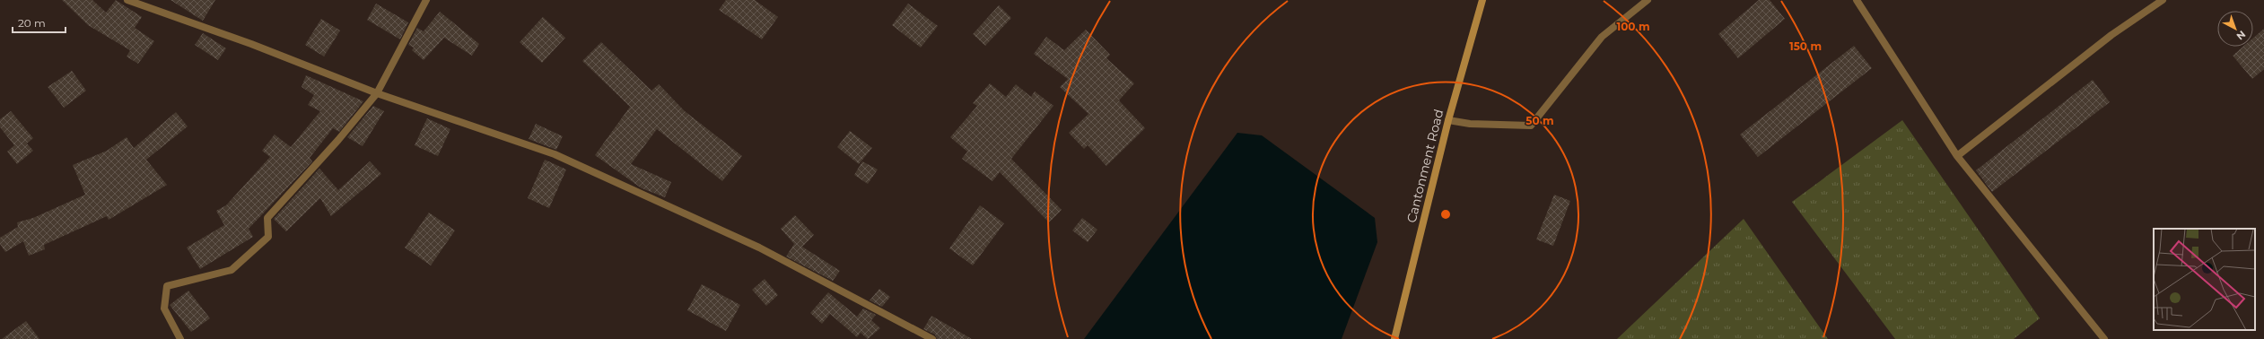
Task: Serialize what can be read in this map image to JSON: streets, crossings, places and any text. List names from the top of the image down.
{
  "streets": {
    "street": ["Cantonment Road"]
  },
  "scale_bar": "20 m",
  "north": "bottom right",
  "rings": ["100 m", "150 m", "50 m"]
}
